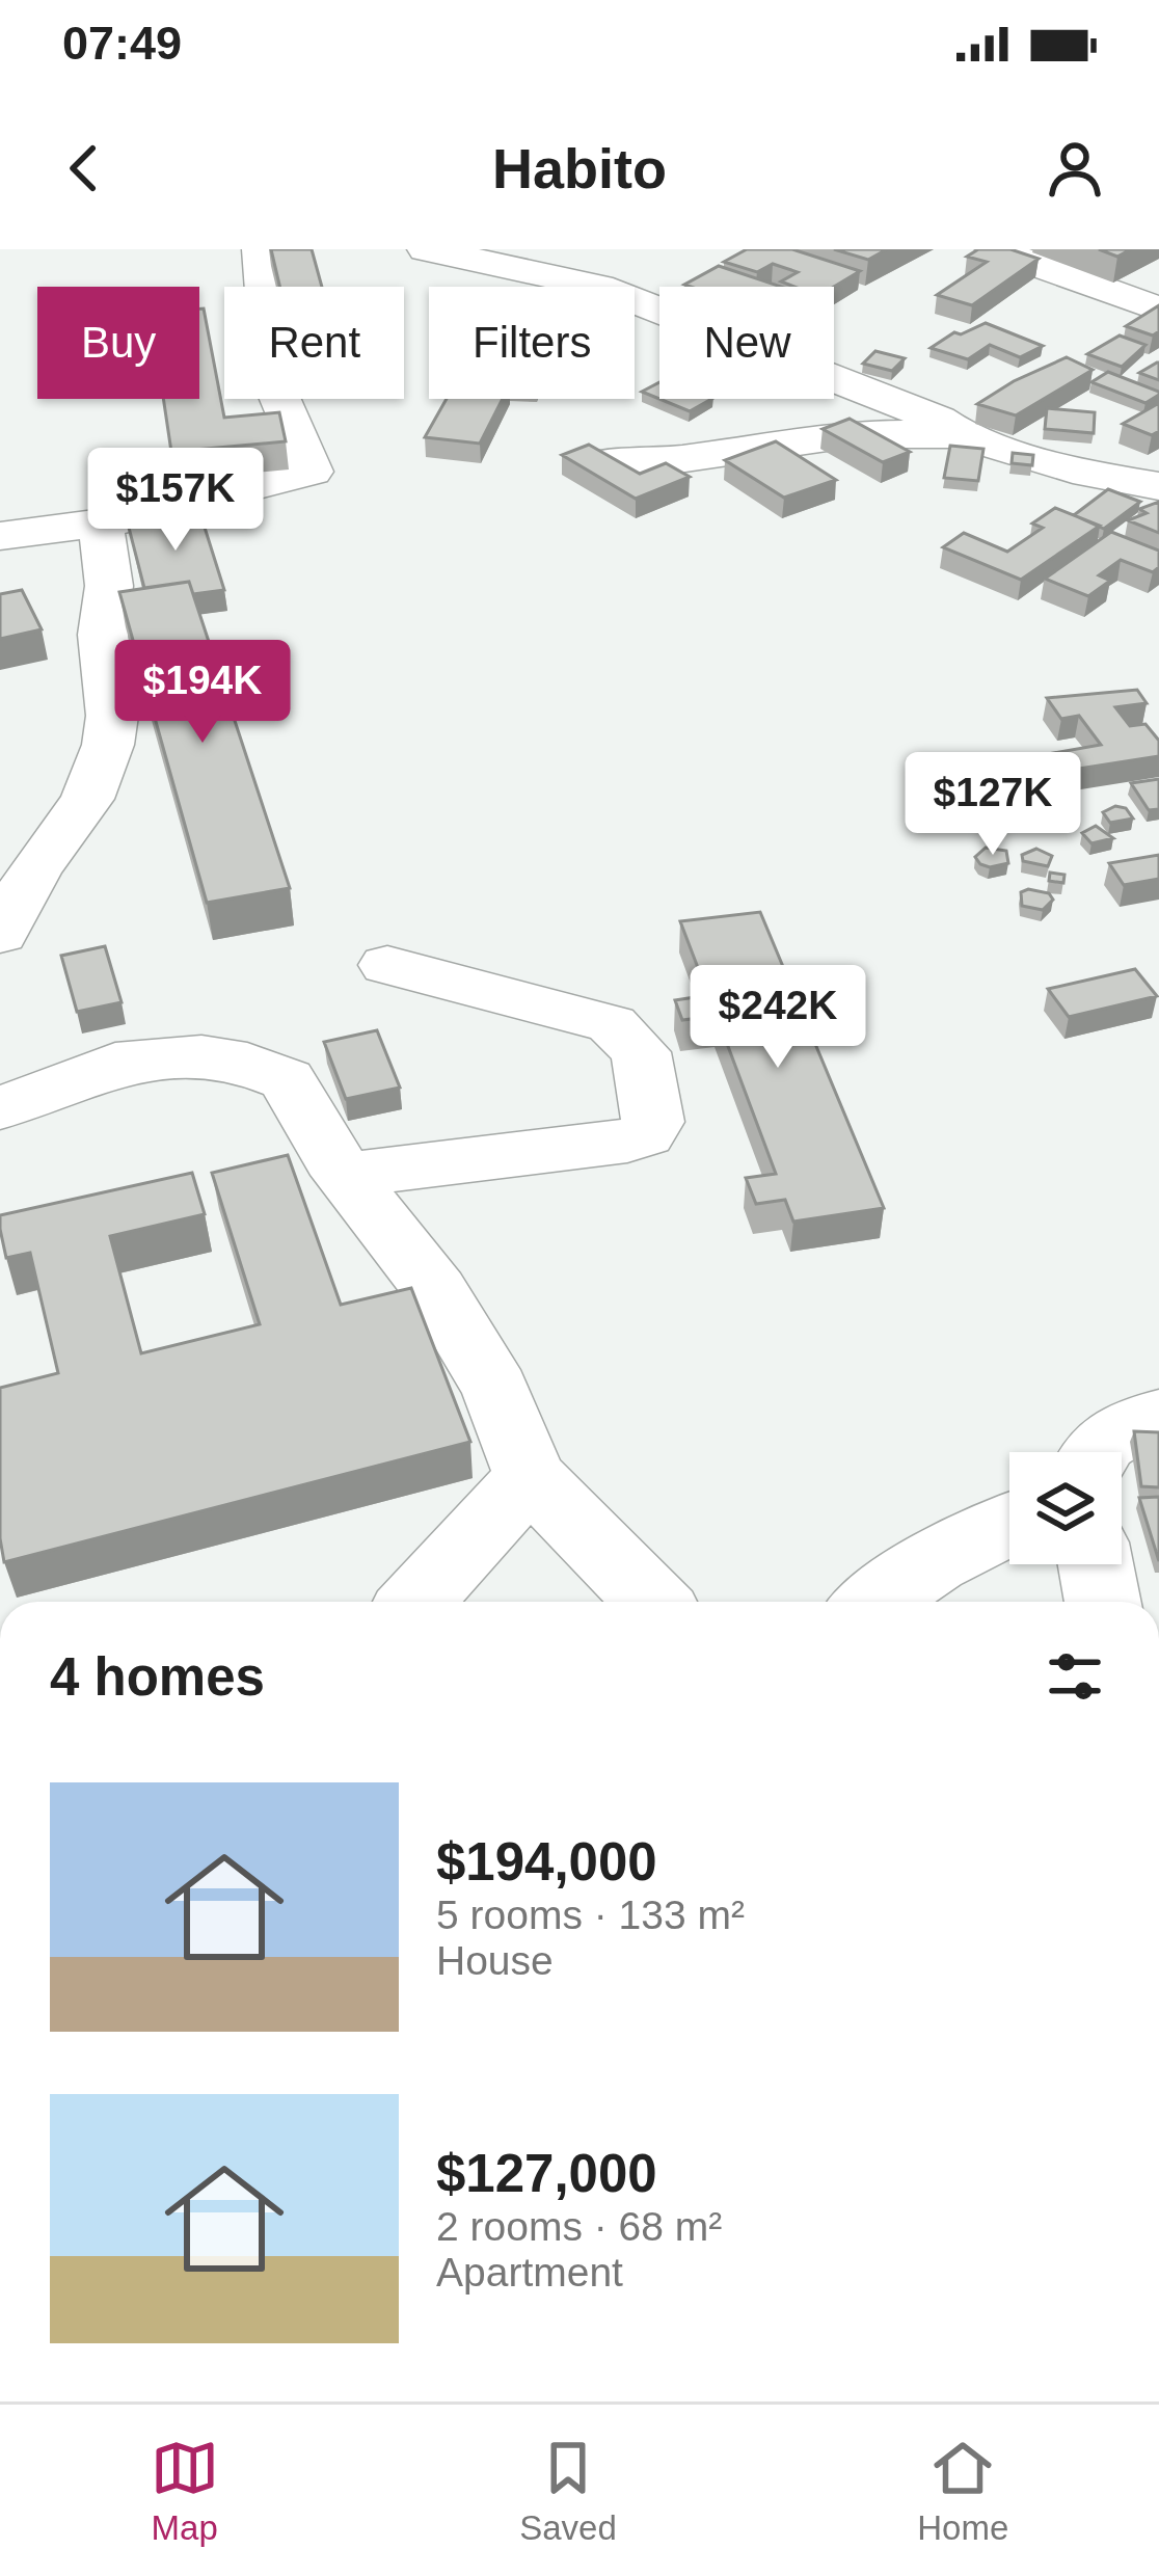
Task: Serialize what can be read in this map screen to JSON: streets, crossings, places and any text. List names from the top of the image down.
{
  "page": {
    "status": "07:49",
    "header": "Habito",
    "chip": [
      "Buy",
      "Rent",
      "Filters",
      "New"
    ],
    "price": [
      "$157K",
      "$194K",
      "$127K",
      "$242K"
    ],
    "heading": "4 homes",
    "list": [
      {
        "name": "$194,000",
        "note": "5 rooms · 133 m² · House"
      },
      {
        "name": "$127,000",
        "note": "2 rooms · 68 m² · Apartment"
      }
    ],
    "tabs": ["Map", "Saved", "Home"]
  }
}
